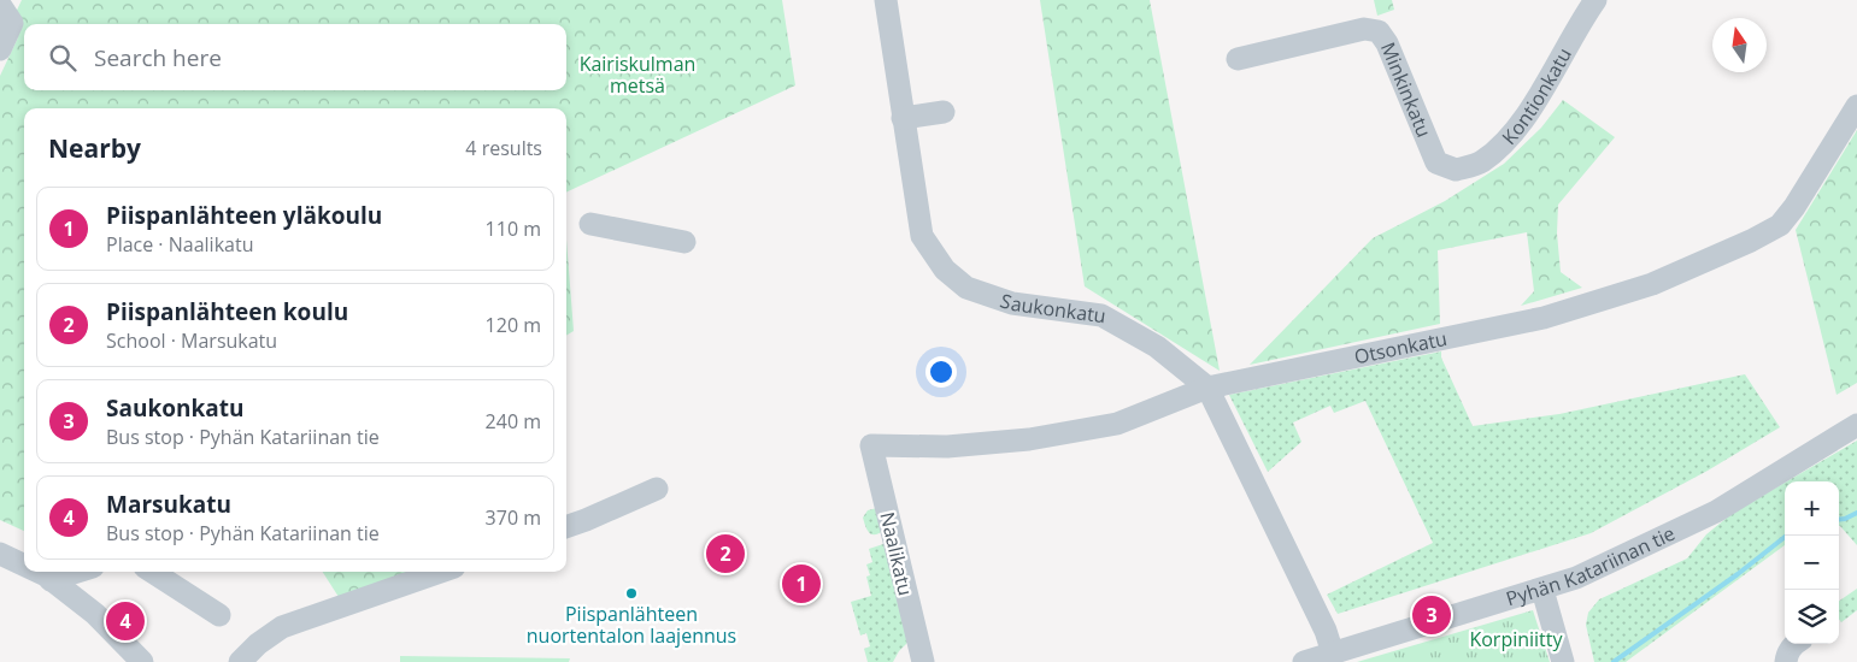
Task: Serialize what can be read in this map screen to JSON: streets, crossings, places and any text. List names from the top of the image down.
{
  "streets": {
    "street": [
      "Minkinkatu",
      "Kontionkatu",
      "Saukonkatu",
      "Otsonkatu",
      "Naalikatu",
      "Pyhän Katariinan tie"
    ]
  },
  "crossings": [
    ["Minkinkatu", "Kontionkatu"],
    ["Saukonkatu", "Otsonkatu"],
    ["Saukonkatu", "Pyhän Katariinan tie"],
    ["Otsonkatu", "Naalikatu"]
  ],
  "parks": ["Kairiskulman metsä", "Korpiniitty"],
  "places": ["Piispanlähteen nuortentalon laajennus"],
  "north": "top",
  "page": {
    "search": "Search here",
    "heading": ["Nearby", "4 results"],
    "list": [
      {
        "mark": "1",
        "name": "Piispanlähteen yläkoulu",
        "note": "Place · Naalikatu",
        "value": "110 m"
      },
      {
        "mark": "2",
        "name": "Piispanlähteen koulu",
        "note": "School · Marsukatu",
        "value": "120 m"
      },
      {
        "mark": "3",
        "name": "Saukonkatu",
        "note": "Bus stop · Pyhän Katariinan tie",
        "value": "240 m"
      },
      {
        "mark": "4",
        "name": "Marsukatu",
        "note": "Bus stop · Pyhän Katariinan tie",
        "value": "370 m"
      }
    ],
    "map_buttons": ["+", "−"],
    "pins": [
      "2",
      "1",
      "3",
      "4"
    ]
  }
}
